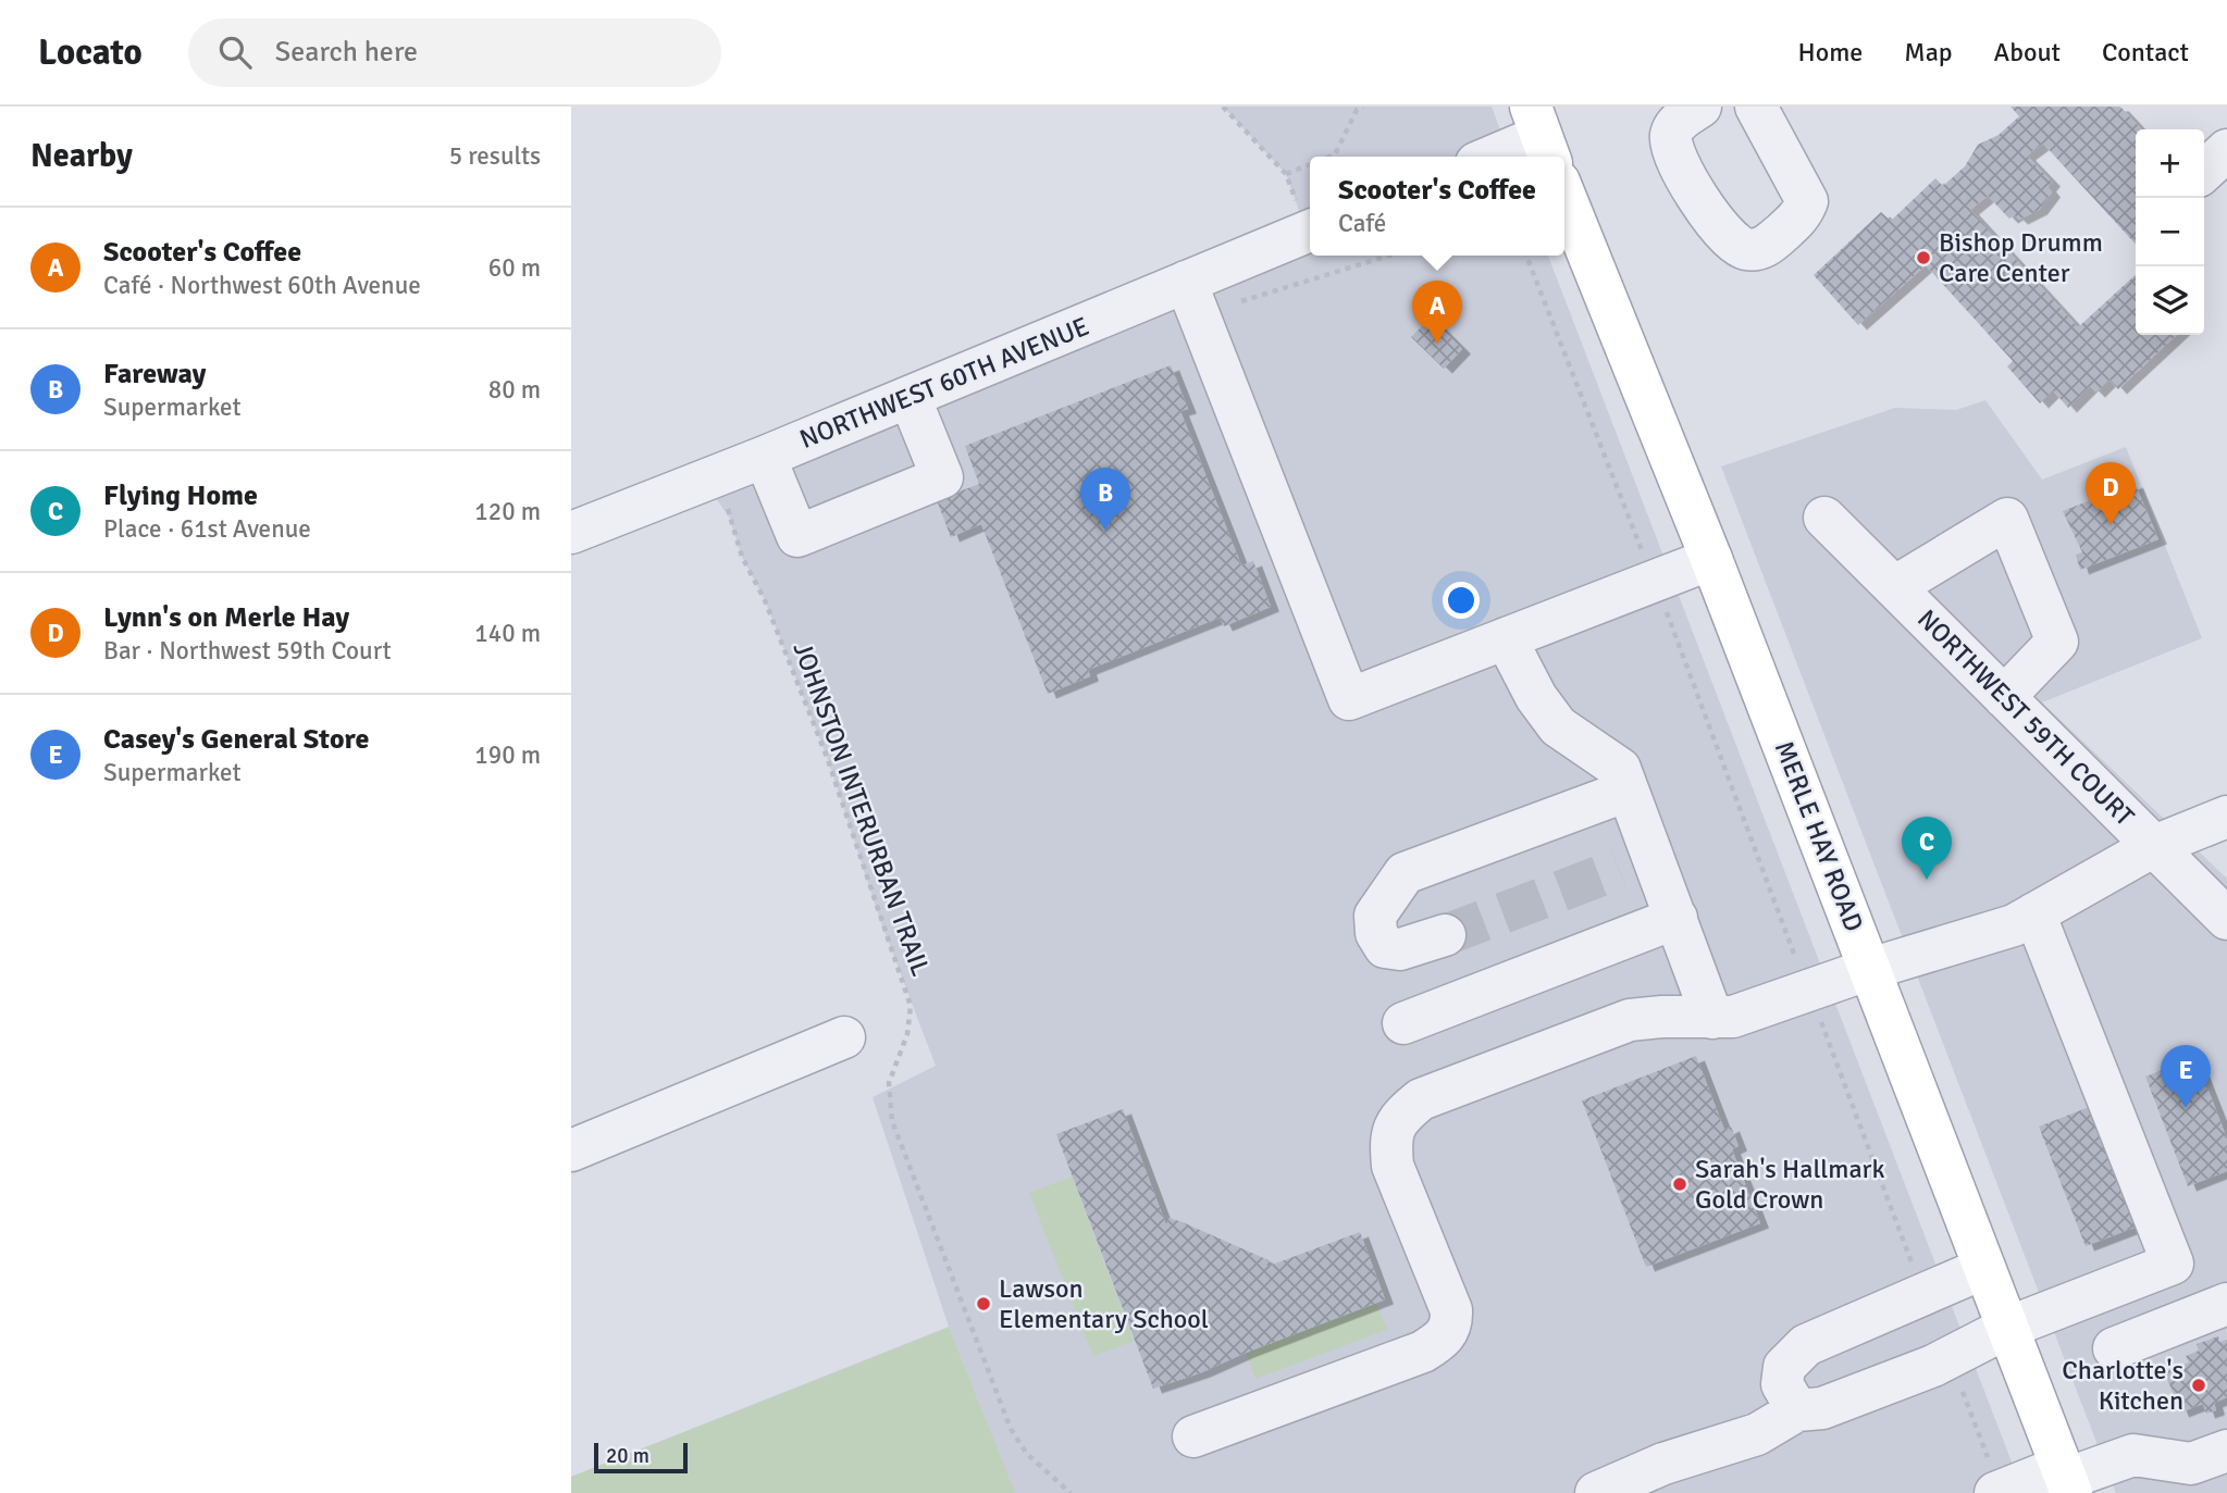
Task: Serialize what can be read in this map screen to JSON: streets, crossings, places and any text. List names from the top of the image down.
{
  "streets": {
    "main road": ["MERLE HAY ROAD"],
    "street": ["NORTHWEST 60TH AVENUE", "NORTHWEST 59TH COURT"],
    "path": ["JOHNSTON INTERURBAN TRAIL"]
  },
  "places": [
    "Bishop Drumm Care Center",
    "Sarah's Hallmark Gold Crown",
    "Lawson Elementary School",
    "Charlotte's Kitchen"
  ],
  "scale_bar": "20 m",
  "page": {
    "header": "Locato",
    "search": "Search here",
    "nav": [
      "Home",
      "Map",
      "About",
      "Contact"
    ],
    "heading": ["Nearby", "5 results"],
    "map_buttons": ["+", "−"],
    "popup": ["Scooter's Coffee", "Café"],
    "list": [
      {
        "mark": "A",
        "name": "Scooter's Coffee",
        "note": "Café · Northwest 60th Avenue",
        "value": "60 m"
      },
      {
        "mark": "B",
        "name": "Fareway",
        "note": "Supermarket",
        "value": "80 m"
      },
      {
        "mark": "C",
        "name": "Flying Home",
        "note": "Place · 61st Avenue",
        "value": "120 m"
      },
      {
        "mark": "D",
        "name": "Lynn's on Merle Hay",
        "note": "Bar · Northwest 59th Court",
        "value": "140 m"
      },
      {
        "mark": "E",
        "name": "Casey's General Store",
        "note": "Supermarket",
        "value": "190 m"
      }
    ],
    "pins": [
      "A",
      "D",
      "B",
      "C",
      "E"
    ],
    "scale": "20 m"
  }
}
